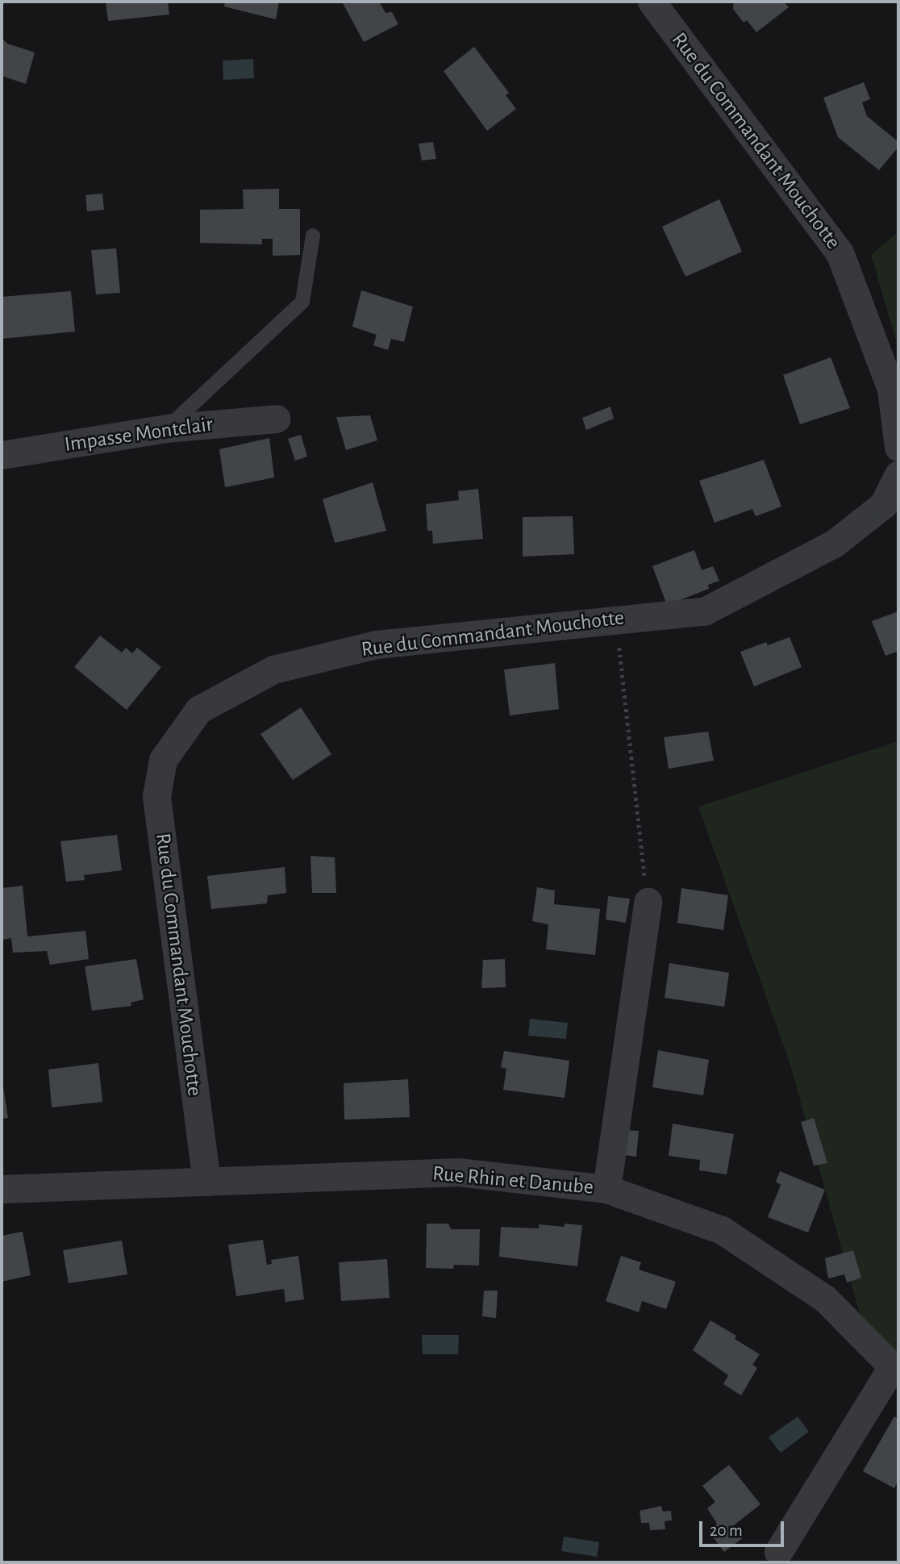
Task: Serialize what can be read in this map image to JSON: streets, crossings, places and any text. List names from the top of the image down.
{
  "streets": {
    "street": ["Rue du Commandant Mouchotte", "Impasse Montclair", "Rue Rhin et Danube"]
  },
  "crossings": [
    ["Rue du Commandant Mouchotte", "Rue Rhin et Danube"]
  ],
  "scale_bar": "20 m"
}
